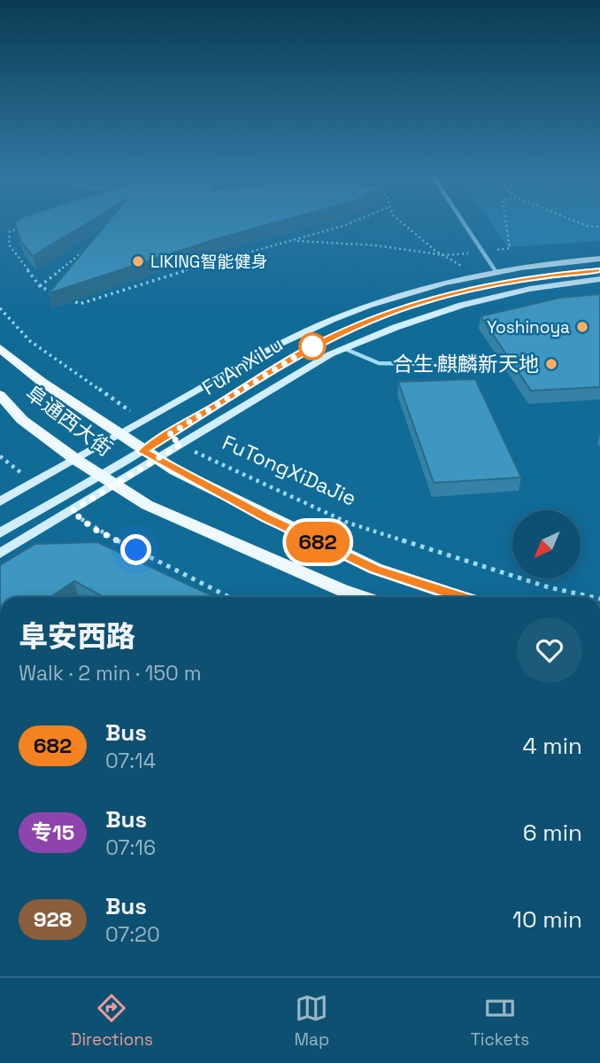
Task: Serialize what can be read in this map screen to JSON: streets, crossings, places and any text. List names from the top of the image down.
{
  "streets": {
    "main road": ["FuAnXiLu", "阜通西大街"],
    "path": ["FuTongXiDaJie"]
  },
  "crossings": [
    ["FuAnXiLu", "阜通西大街"]
  ],
  "places": ["LIKING智能健身", "Yoshinoya", "合生·麒麟新天地"],
  "lines": ["bus line 682"],
  "north": "bottom left",
  "page": {
    "on_map": "682",
    "heading": ["阜安西路", "Walk · 2 min · 150 m"],
    "list": [
      {
        "mark": "682",
        "name": "Bus",
        "note": "07:14",
        "value": "4 min"
      },
      {
        "mark": "专15",
        "name": "Bus",
        "note": "07:16",
        "value": "6 min"
      },
      {
        "mark": "928",
        "name": "Bus",
        "note": "07:20",
        "value": "10 min"
      }
    ],
    "tabs": ["Directions", "Map", "Tickets"]
  }
}
